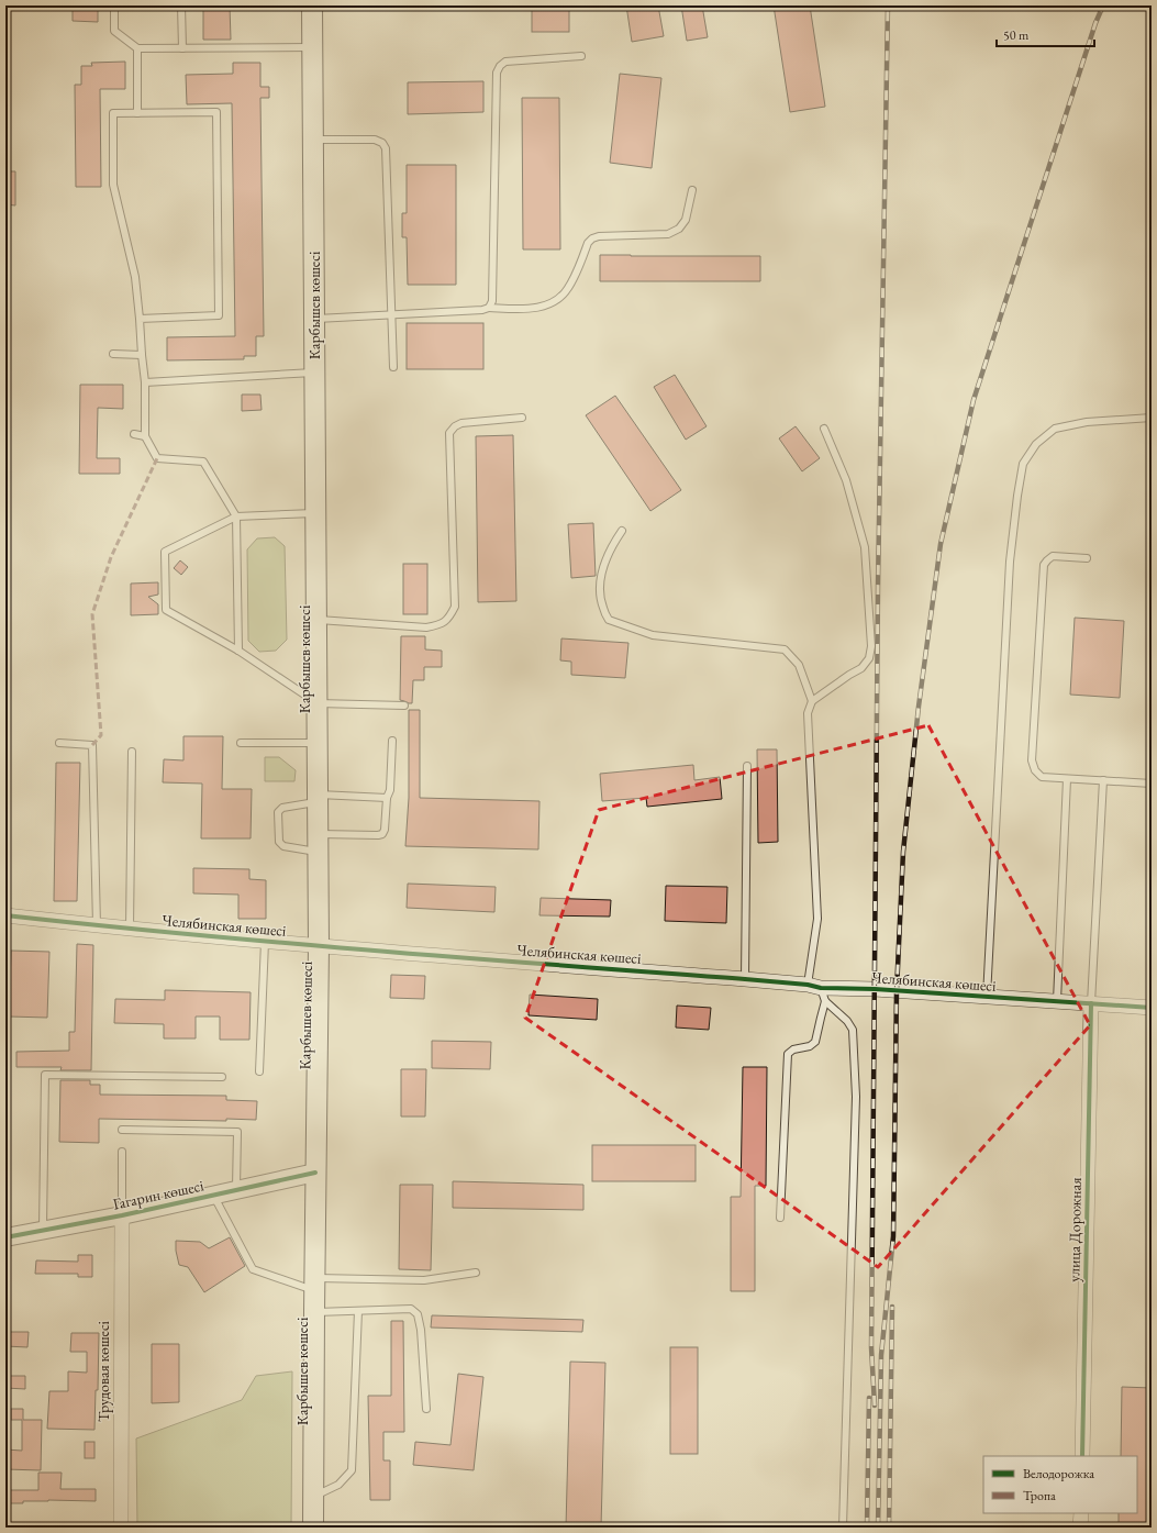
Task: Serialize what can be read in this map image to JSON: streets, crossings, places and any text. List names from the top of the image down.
{
  "streets": {
    "main road": ["Карбышев көшесі"],
    "street": [
      "Челябинская көшесі",
      "Гагарин көшесі",
      "улица Дорожная",
      "Трудовая көшесі"
    ]
  },
  "crossings": [
    ["Карбышев көшесі", "Челябинская көшесі"],
    ["Карбышев көшесі", "Гагарин көшесі"],
    ["Челябинская көшесі", "улица Дорожная"],
    ["Гагарин көшесі", "Трудовая көшесі"]
  ],
  "legend": ["Велодорожка", "Тропа"],
  "scale_bar": "50 m"
}
